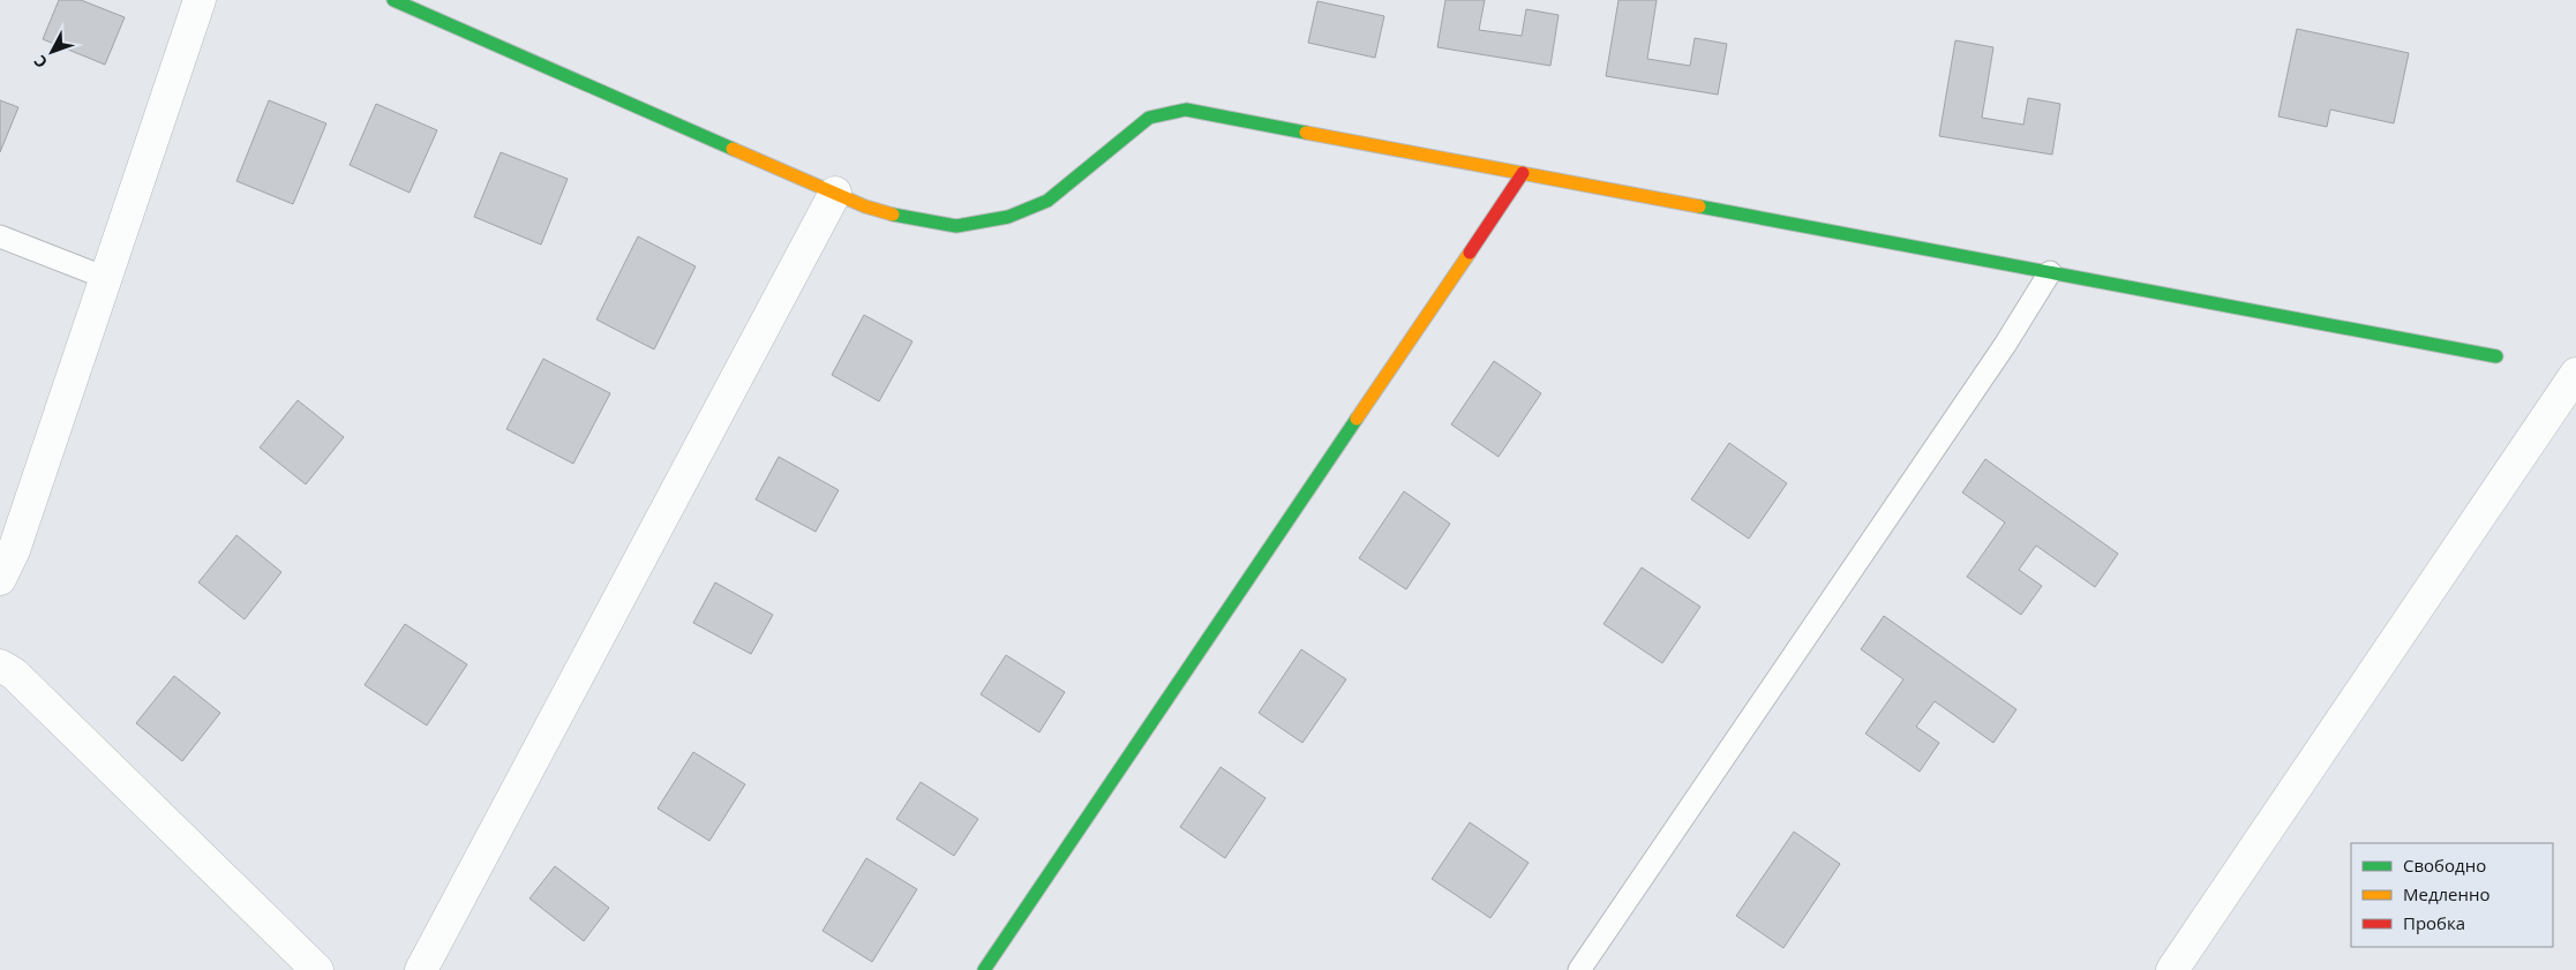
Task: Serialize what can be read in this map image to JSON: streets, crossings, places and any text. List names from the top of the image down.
{
  "legend": ["Свободно", "Медленно", "Пробка"],
  "north": "bottom left"
}
